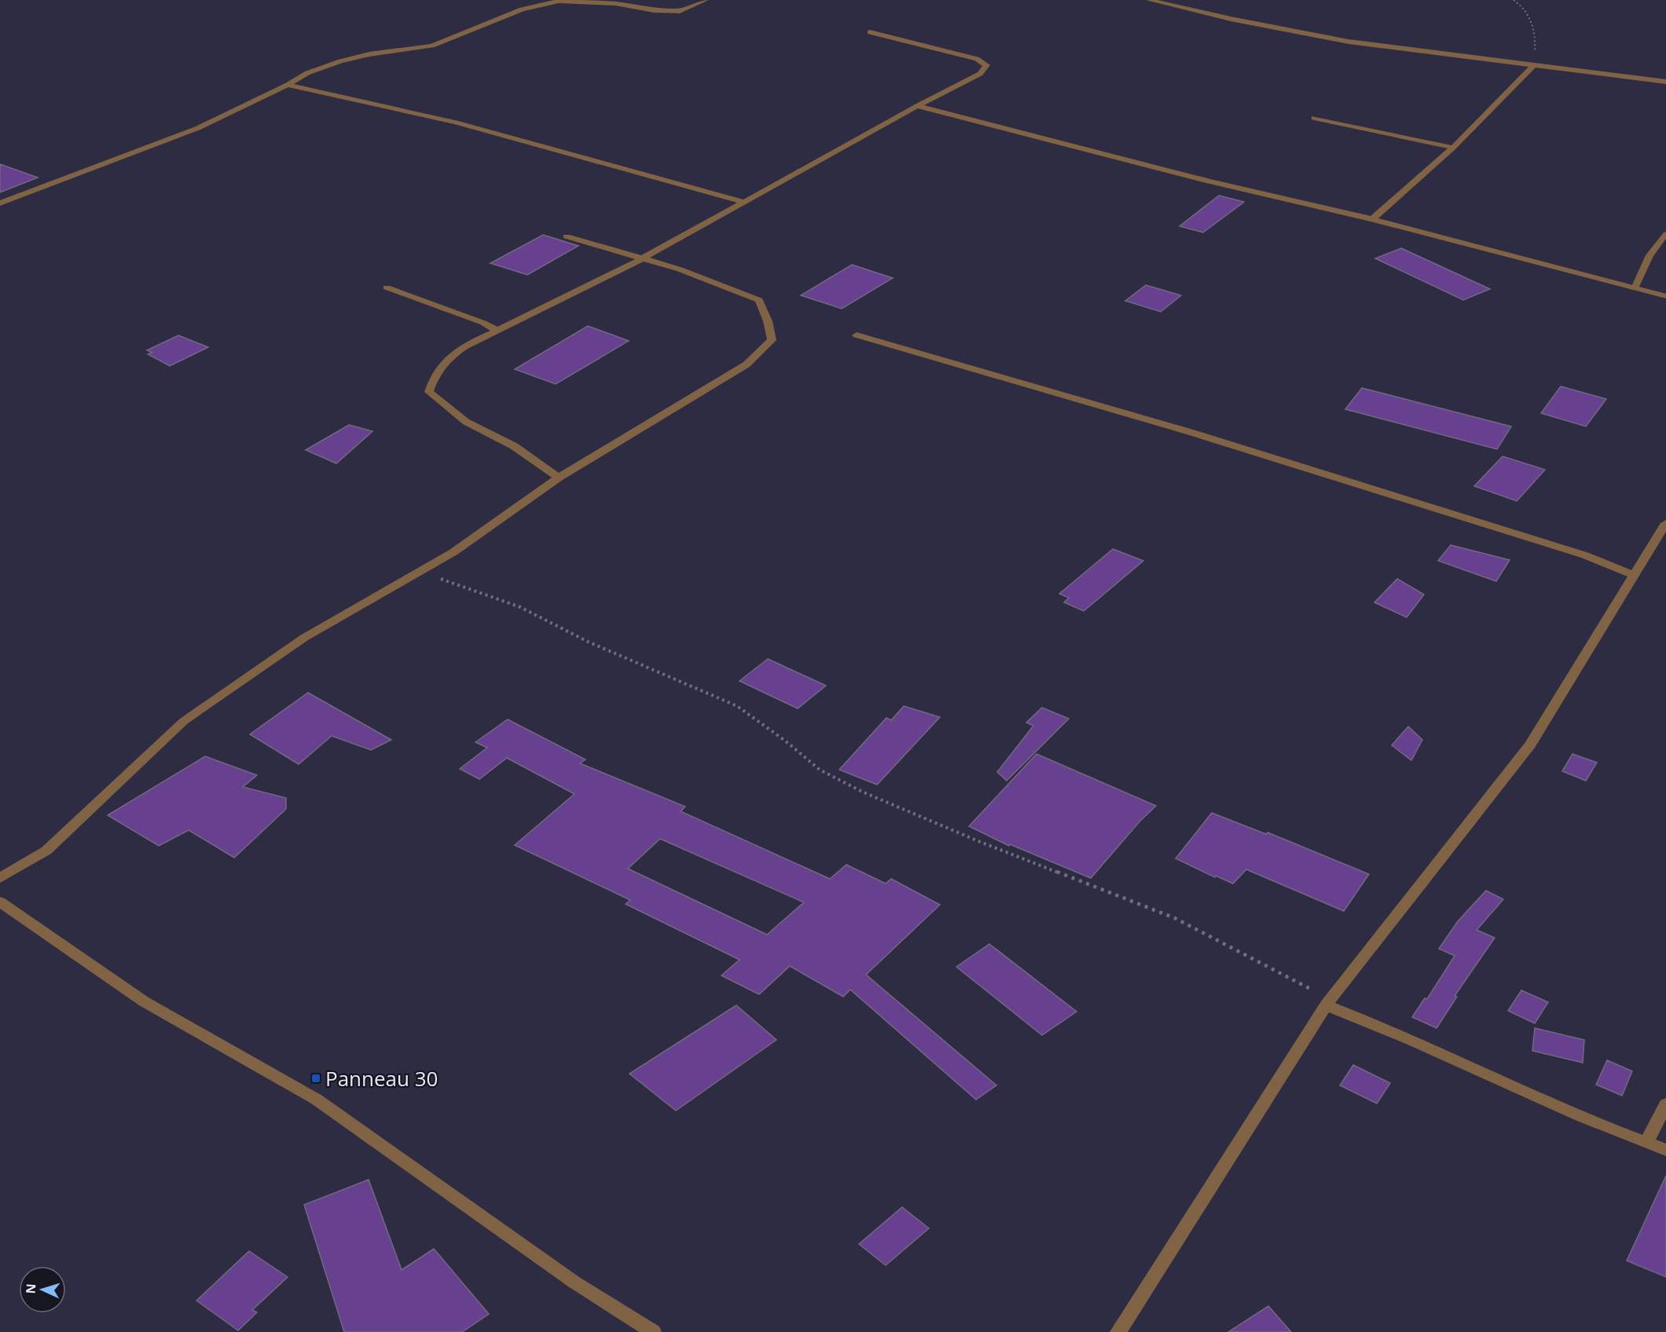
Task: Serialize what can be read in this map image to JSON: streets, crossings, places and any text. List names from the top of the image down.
{
  "places": {
    "transit": ["Panneau 30"]
  },
  "north": "left"
}
